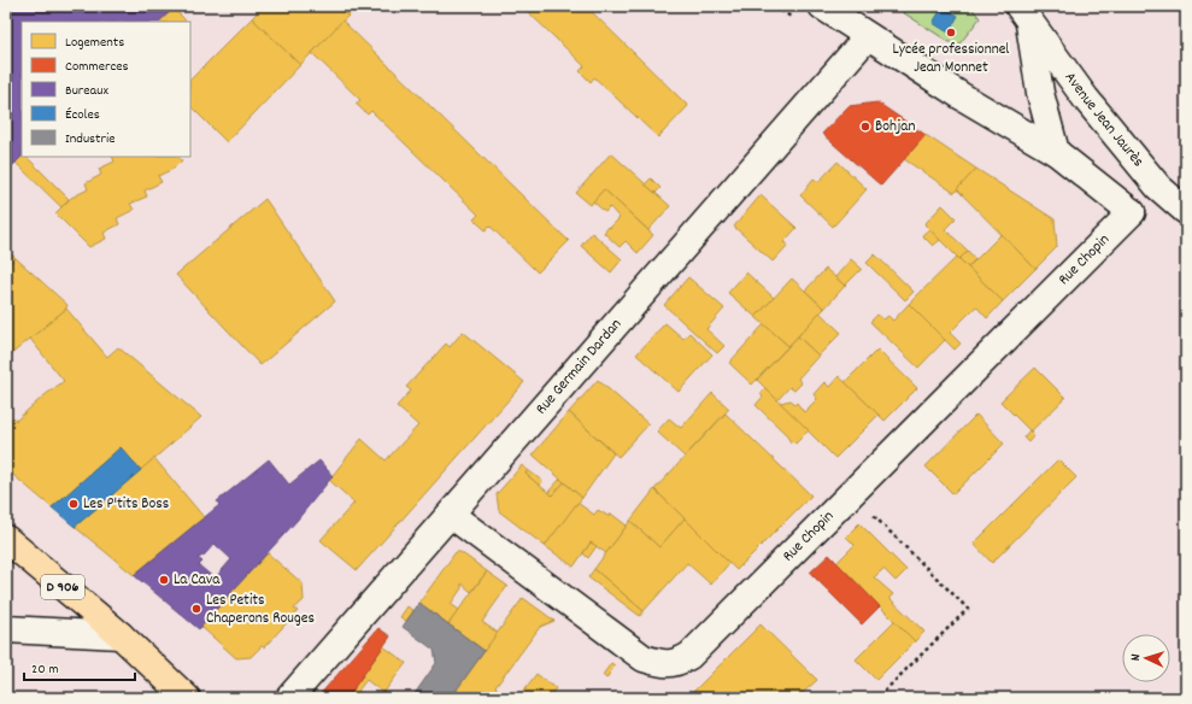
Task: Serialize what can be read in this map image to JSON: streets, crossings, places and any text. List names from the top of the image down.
{
  "streets": {
    "main road": ["D 906"],
    "street": ["Avenue Jean Jaurès", "Rue Chopin", "Rue Germain Dardan"]
  },
  "crossings": [
    ["Avenue Jean Jaurès", "Rue Chopin"],
    ["Rue Chopin", "Rue Germain Dardan"]
  ],
  "places": [
    "Lycée professionnel Jean Monnet",
    "Bohjan",
    "Les P'tits Boss",
    "La Cava",
    "Les Petits Chaperons Rouges"
  ],
  "legend": [
    "Logements",
    "Commerces",
    "Bureaux",
    "Écoles",
    "Industrie"
  ],
  "scale_bar": "20 m",
  "north": "left"
}
